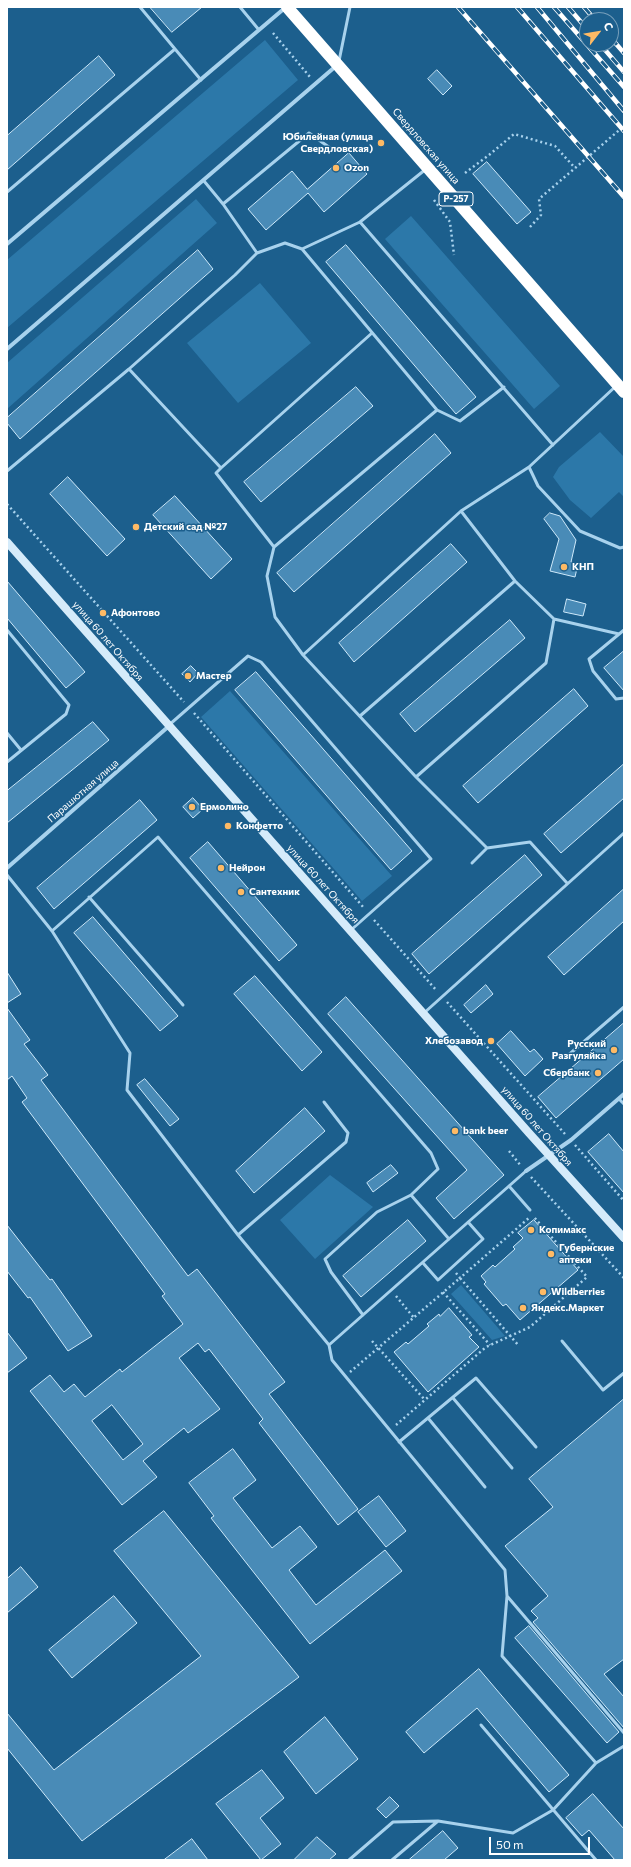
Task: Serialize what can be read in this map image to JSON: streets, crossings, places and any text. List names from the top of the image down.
{
  "streets": {
    "highway": ["Свердловская улица", "Р-257"],
    "main road": ["улица 60 лет Октября"],
    "street": ["Парашютная улица"]
  },
  "crossings": [
    ["улица 60 лет Октября", "Парашютная улица"]
  ],
  "places": [
    "Юбилейная (улица Свердловская)",
    "Ozon",
    "Детский сад №27",
    "КНП",
    "Афонтово",
    "Мастер",
    "Ермолино",
    "Конфетто",
    "Нейрон",
    "Сантехник",
    "Хлебозавод",
    "Русский Разгуляйка",
    "Сбербанк",
    "bank beer",
    "Копимакс",
    "Губернские аптеки",
    "Wildberries",
    "Яндекс.Маркет"
  ],
  "scale_bar": "50 m",
  "north": "top right"
}
